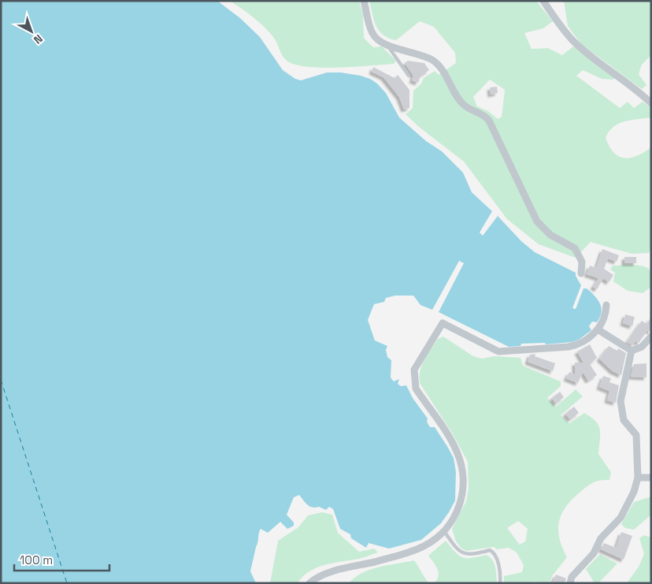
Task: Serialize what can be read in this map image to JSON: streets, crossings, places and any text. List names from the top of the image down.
{
  "scale_bar": "100 m",
  "north": "bottom right"
}
